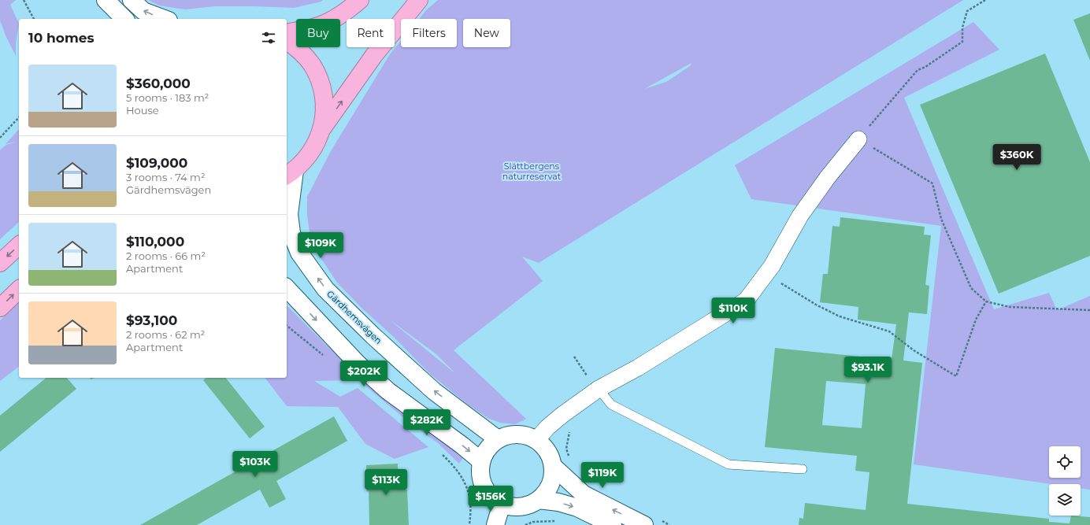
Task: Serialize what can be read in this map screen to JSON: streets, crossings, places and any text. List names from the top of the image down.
{
  "streets": {
    "main road": ["Gärdhemsvägen"]
  },
  "parks": ["Slättbergens naturreservat"],
  "page": {
    "chip": [
      "Buy",
      "Rent",
      "Filters",
      "New"
    ],
    "heading": "10 homes",
    "list": [
      {
        "name": "$360,000",
        "note": "5 rooms · 183 m² · House"
      },
      {
        "name": "$109,000",
        "note": "3 rooms · 74 m² · Gärdhemsvägen"
      },
      {
        "name": "$110,000",
        "note": "2 rooms · 66 m² · Apartment"
      },
      {
        "name": "$93,100",
        "note": "2 rooms · 62 m² · Apartment"
      }
    ],
    "price": [
      "$360K",
      "$109K",
      "$110K",
      "$93.1K",
      "$202K",
      "$282K",
      "$103K",
      "$119K",
      "$113K",
      "$156K"
    ]
  }
}
